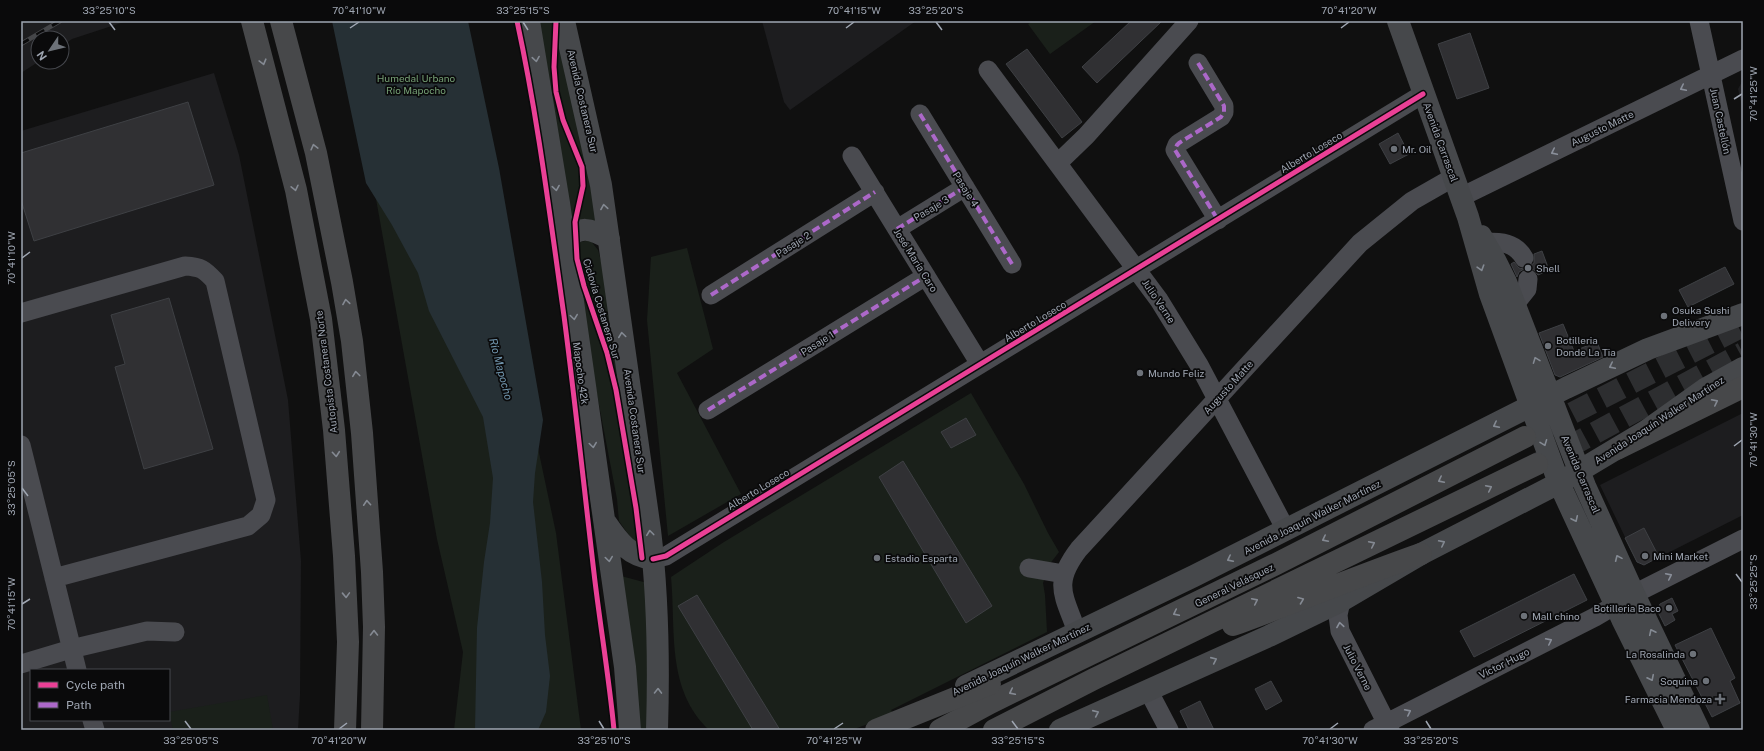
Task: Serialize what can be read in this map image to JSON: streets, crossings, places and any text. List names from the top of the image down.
{
  "streets": {
    "highway": ["Autopista Costanera Norte", "General Velásquez"],
    "main road": ["Avenida Costanera Sur", "Avenida Carrascal", "Avenida Joaquín Walker Martínez"],
    "street": [
      "Juan Castellón",
      "Augusto Matte",
      "Alberto Loseco",
      "Pasaje 4",
      "Pasaje 3",
      "Pasaje 2",
      "José María Caro",
      "Julio Verne",
      "Pasaje 1",
      "Víctor Hugo"
    ],
    "cycle path": ["Ciclovía Costanera Sur", "Mapocho 42k"]
  },
  "crossings": [
    ["Avenida Costanera Sur", "Alberto Loseco"],
    ["Juan Castellón", "Augusto Matte"],
    ["Augusto Matte", "Avenida Carrascal"],
    ["Augusto Matte", "Julio Verne"],
    ["Augusto Matte", "Avenida Joaquín Walker Martínez"],
    ["Avenida Carrascal", "Alberto Loseco"],
    ["Avenida Carrascal", "Avenida Joaquín Walker Martínez"],
    ["Avenida Carrascal", "Víctor Hugo"],
    ["Alberto Loseco", "José María Caro"],
    ["Alberto Loseco", "Julio Verne"],
    ["Pasaje 4", "Pasaje 3"],
    ["Pasaje 3", "José María Caro"],
    ["Pasaje 2", "José María Caro"],
    ["José María Caro", "Pasaje 1"],
    ["Julio Verne", "Avenida Joaquín Walker Martínez"],
    ["Julio Verne", "Víctor Hugo"]
  ],
  "one_way": ["Víctor Hugo"],
  "water": ["Río Mapocho"],
  "parks": ["Humedal Urbano Río Mapocho"],
  "places": {
    "other": [
      "Mr. Oil",
      "Shell",
      "Osuka Sushi Delivery",
      "Botilleria Donde La Tia",
      "Mundo Feliz",
      "Mini Market",
      "Estadio Esparta",
      "Botilleria Baco",
      "Mall chino",
      "La Rosalinda",
      "Soquina"
    ],
    "health": ["Farmacia Mendoza"]
  },
  "legend": ["Cycle path", "Path"],
  "north": "bottom left",
  "coordinates": [
    "33°25'10\"S",
    "70°41'10\"W",
    "33°25'15\"S",
    "70°41'15\"W",
    "33°25'20\"S",
    "70°41'20\"W",
    "70°41'25\"W",
    "70°41'30\"W",
    "33°25'05\"S",
    "33°25'25\"S"
  ]
}
